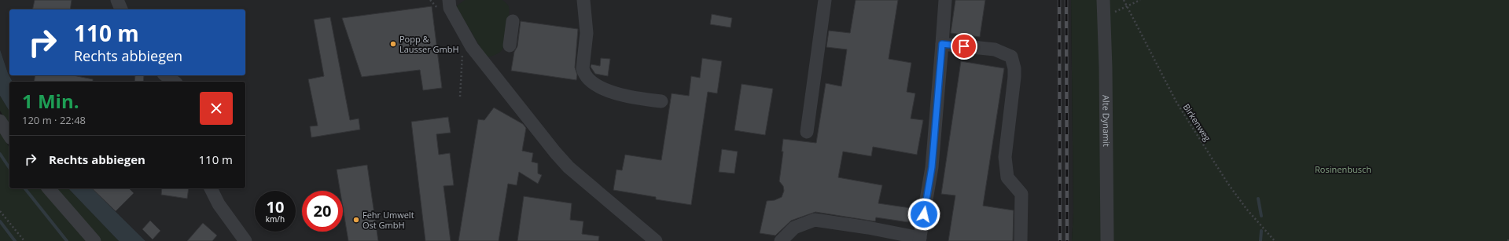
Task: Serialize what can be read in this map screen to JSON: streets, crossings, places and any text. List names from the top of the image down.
{
  "streets": {
    "street": ["Alte Dynamit"],
    "path": ["Birkenweg"]
  },
  "parks": ["Rosinenbusch"],
  "places": ["Popp & Lausser GmbH", "Fehr Umwelt Ost GmbH"],
  "page": {
    "turn": ["110 m", "Rechts abbiegen"],
    "heading": ["1 Min.", "120 m · 22:48"],
    "list": [
      {
        "name": "Rechts abbiegen",
        "value": "110 m"
      }
    ],
    "speed": "10 km/h",
    "limit": "20"
  }
}
